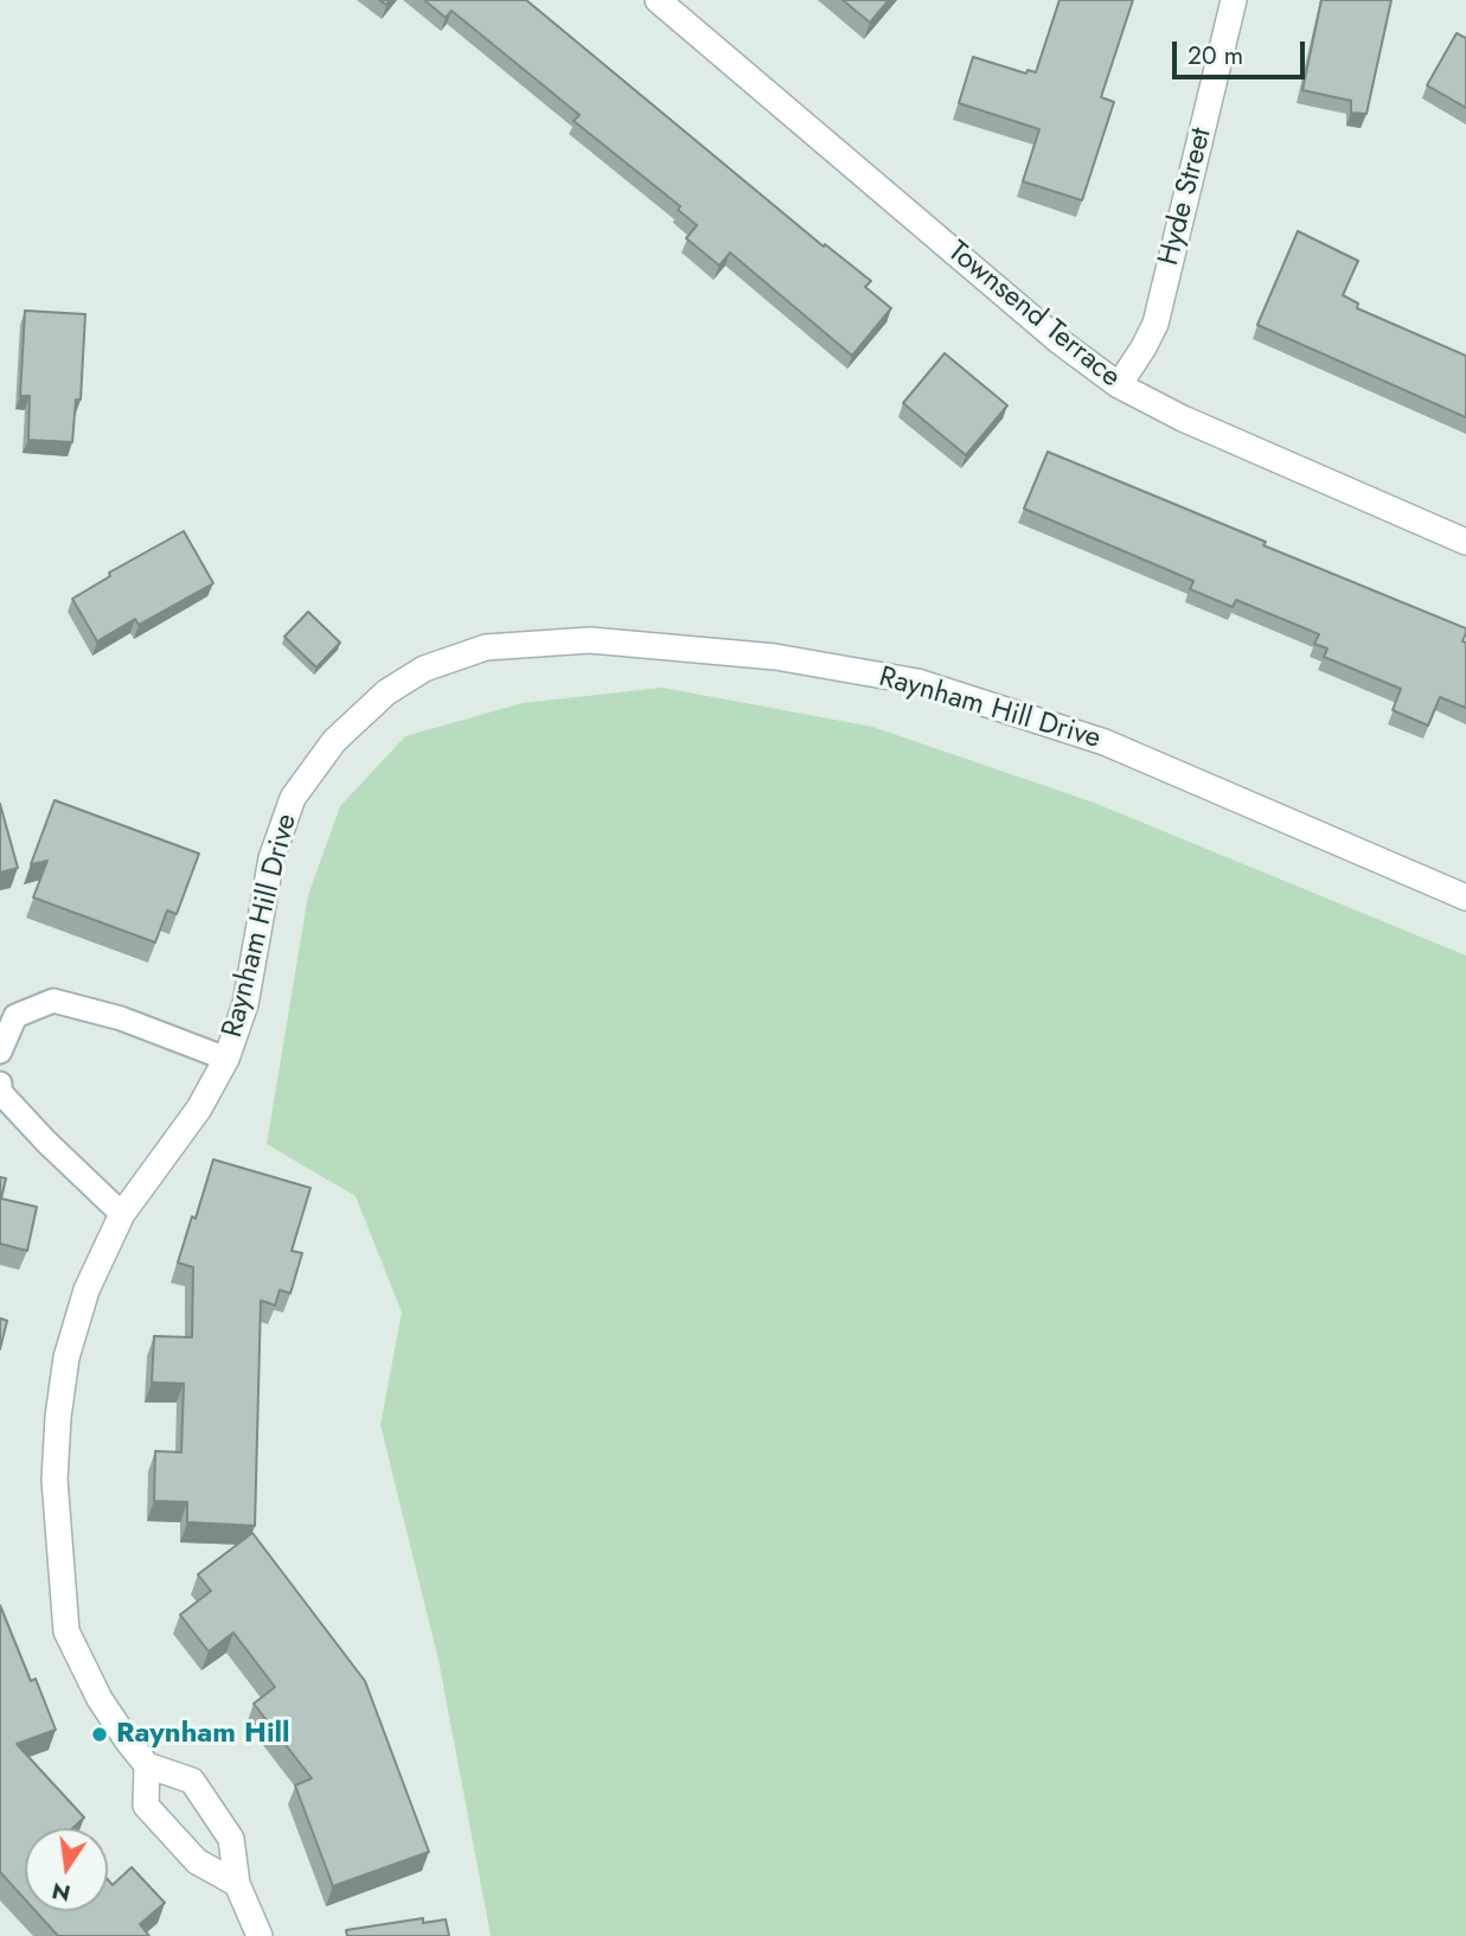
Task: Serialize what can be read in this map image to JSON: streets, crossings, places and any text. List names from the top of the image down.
{
  "streets": {
    "street": ["Hyde Street", "Townsend Terrace", "Raynham Hill Drive"]
  },
  "crossings": [
    ["Hyde Street", "Townsend Terrace"]
  ],
  "places": ["Raynham Hill"],
  "scale_bar": "20 m",
  "north": "bottom"
}
